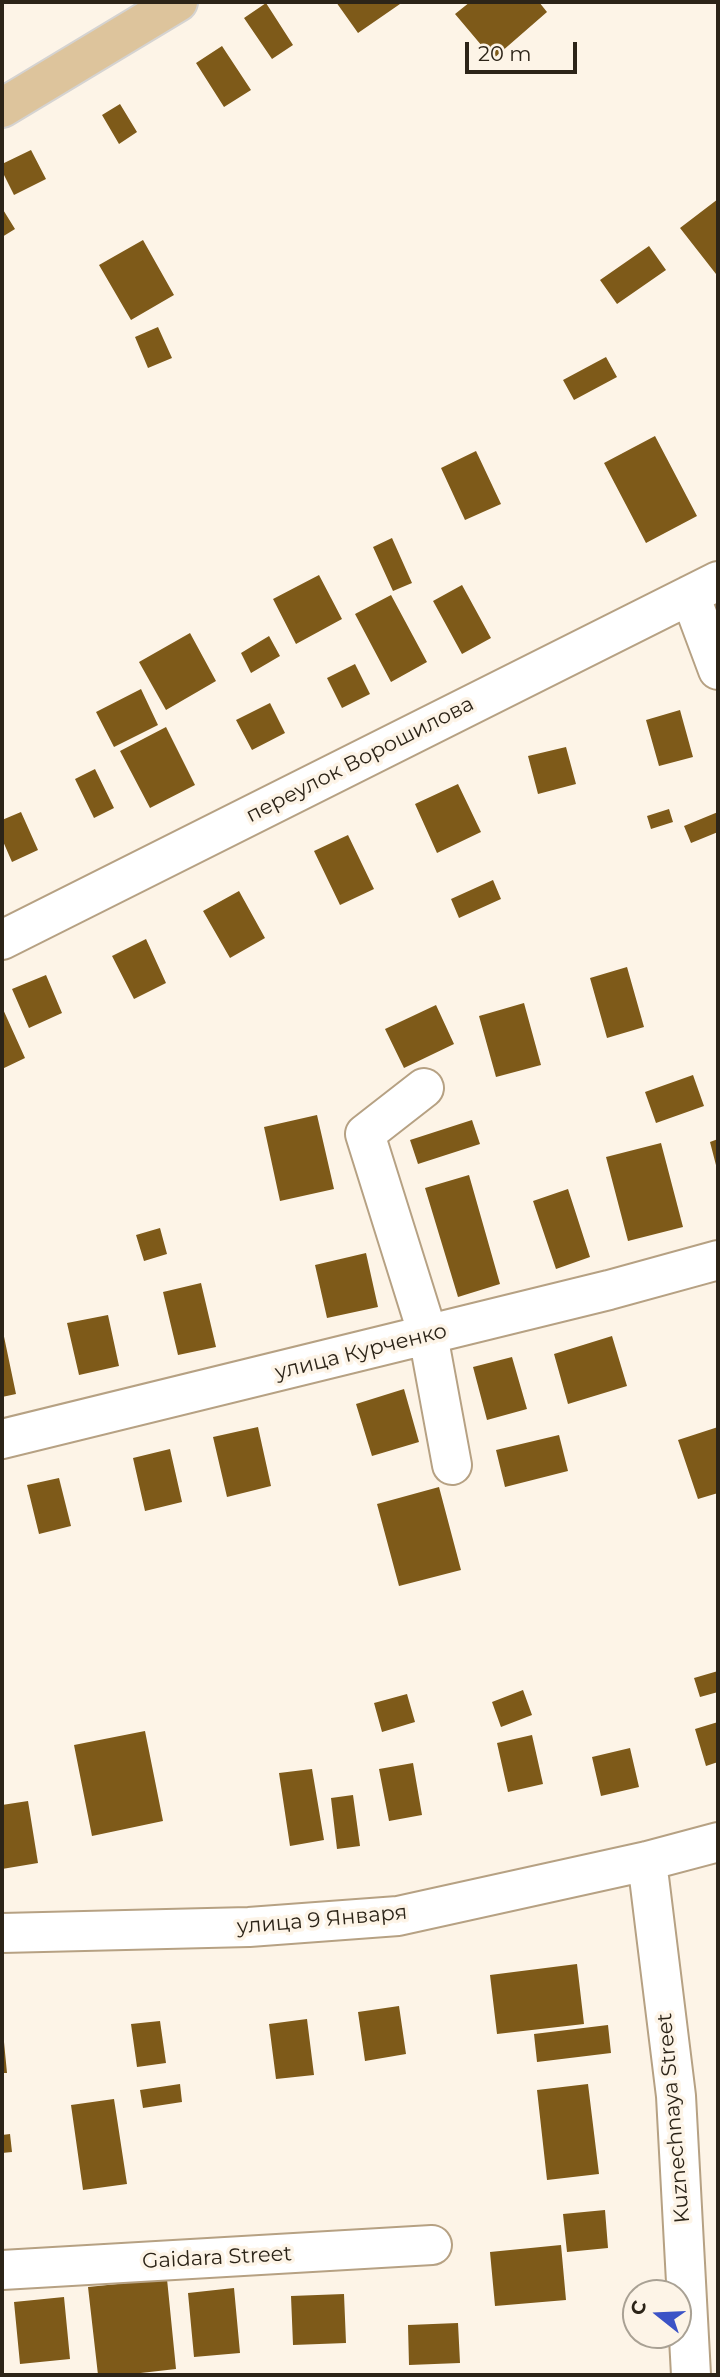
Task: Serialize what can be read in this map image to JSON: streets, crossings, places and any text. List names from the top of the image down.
{
  "streets": {
    "street": [
      "переулок Ворошилова",
      "улица Курченко",
      "улица 9 Января",
      "Kuznechnaya Street",
      "Gaidara Street"
    ]
  },
  "crossings": [
    ["улица 9 Января", "Kuznechnaya Street"]
  ],
  "scale_bar": "20 m",
  "north": "left"
}
